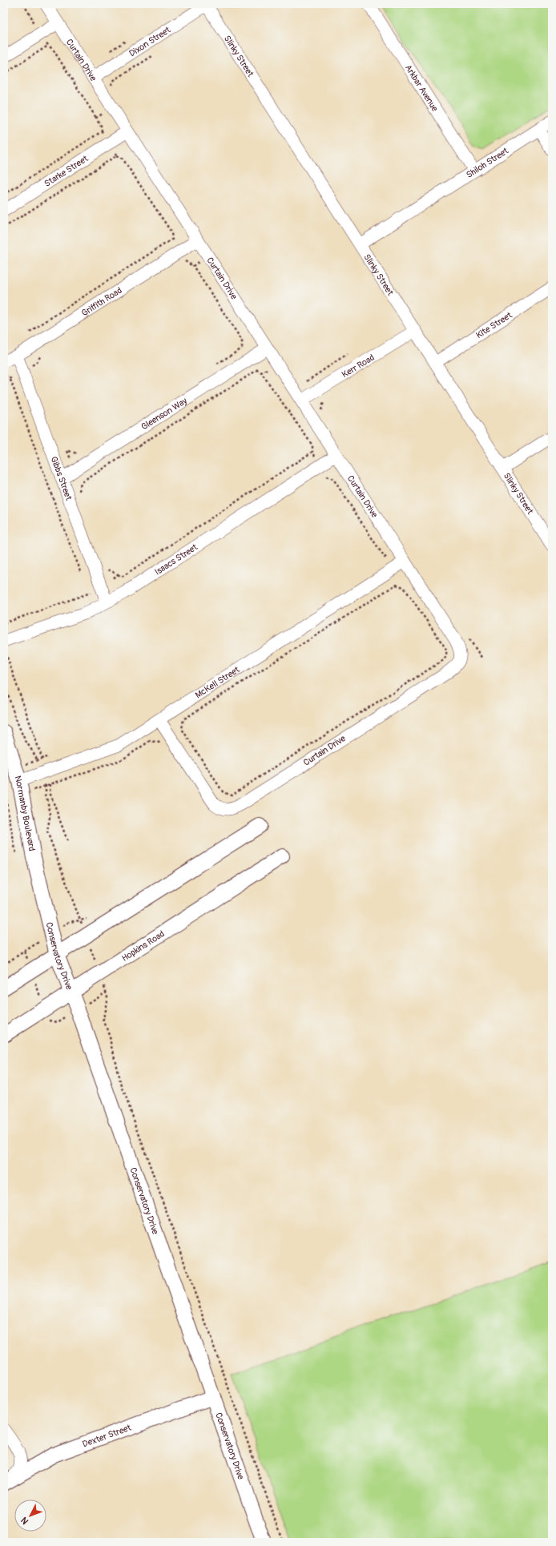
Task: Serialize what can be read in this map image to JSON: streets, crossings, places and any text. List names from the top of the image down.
{
  "streets": {
    "street": [
      "Dixon Street",
      "Slinky Street",
      "Curtain Drive",
      "Arkbar Avenue",
      "Shiloh Street",
      "Starke Street",
      "Griffith Road",
      "Kite Street",
      "Kerr Road",
      "Gleenson Way",
      "Gibbs Street",
      "Isaacs Street",
      "McKell Street",
      "Normanby Boulevard",
      "Hopkins Road",
      "Conservatory Drive",
      "Dexter Street"
    ]
  },
  "crossings": [
    ["Dixon Street", "Slinky Street"],
    ["Dixon Street", "Curtain Drive"],
    ["Slinky Street", "Shiloh Street"],
    ["Slinky Street", "Kite Street"],
    ["Slinky Street", "Kerr Road"],
    ["Curtain Drive", "Starke Street"],
    ["Curtain Drive", "Griffith Road"],
    ["Curtain Drive", "Kerr Road"],
    ["Curtain Drive", "Gleenson Way"],
    ["Curtain Drive", "Isaacs Street"],
    ["Curtain Drive", "McKell Street"],
    ["Arkbar Avenue", "Shiloh Street"],
    ["Griffith Road", "Gibbs Street"],
    ["Gleenson Way", "Gibbs Street"],
    ["Gibbs Street", "Isaacs Street"],
    ["McKell Street", "Normanby Boulevard"],
    ["Normanby Boulevard", "Conservatory Drive"],
    ["Hopkins Road", "Conservatory Drive"],
    ["Conservatory Drive", "Dexter Street"]
  ],
  "north": "bottom left"
}
